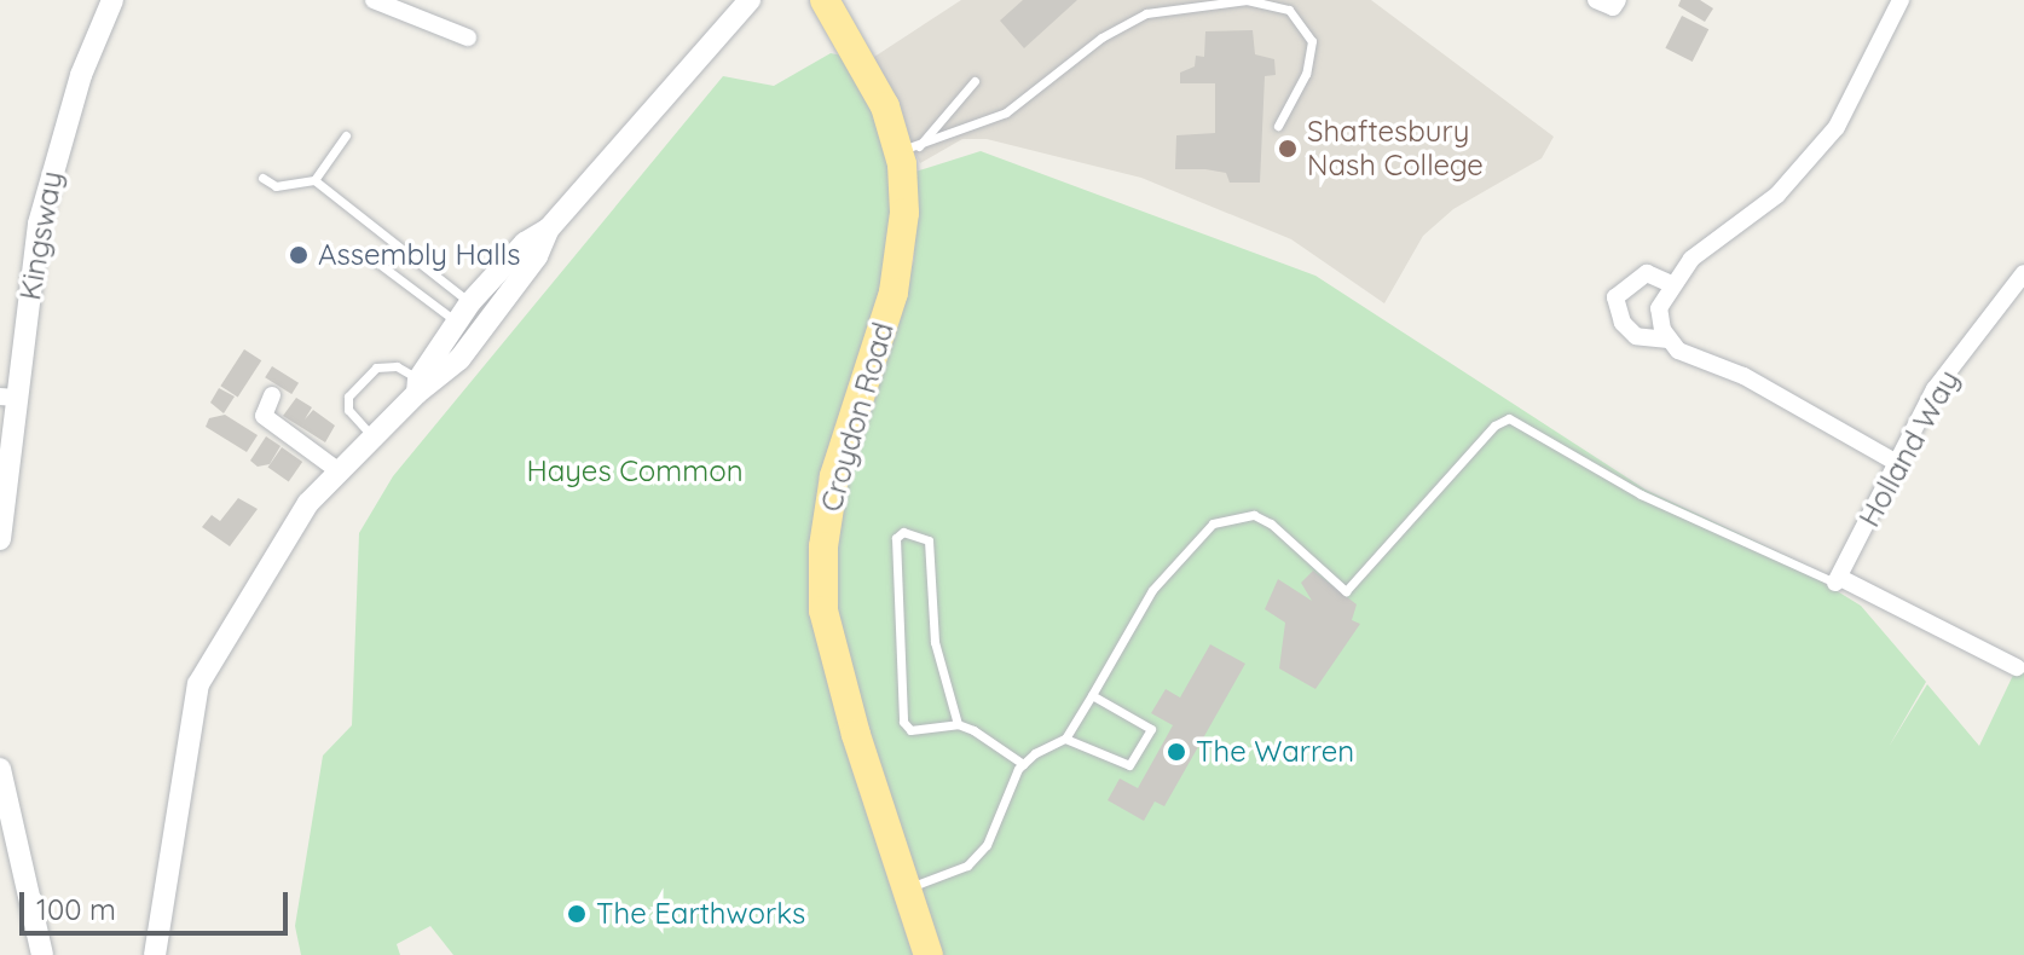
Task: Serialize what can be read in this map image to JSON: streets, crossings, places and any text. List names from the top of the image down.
{
  "streets": {
    "highway": ["Croydon Road"],
    "street": ["Kingsway", "Holland Way"]
  },
  "parks": ["Hayes Common"],
  "places": [
    "Shaftesbury Nash College",
    "Assembly Halls",
    "The Warren",
    "The Earthworks"
  ],
  "scale_bar": "100 m"
}
